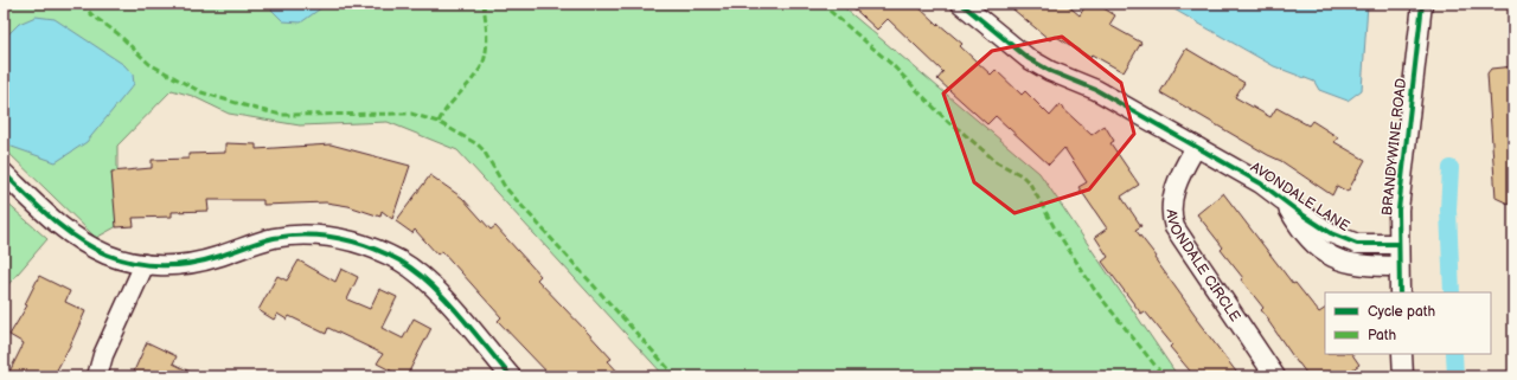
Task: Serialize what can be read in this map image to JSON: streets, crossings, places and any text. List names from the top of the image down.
{
  "streets": {
    "street": ["BRANDYWINE ROAD", "AVONDALE LANE", "AVONDALE CIRCLE"]
  },
  "crossings": [
    ["BRANDYWINE ROAD", "AVONDALE LANE"],
    ["AVONDALE LANE", "AVONDALE CIRCLE"]
  ],
  "legend": ["Cycle path", "Path"]
}
